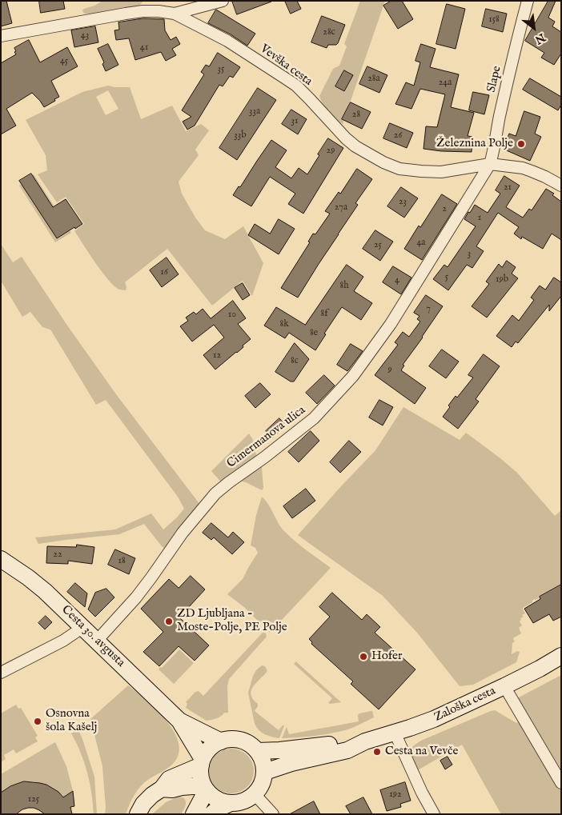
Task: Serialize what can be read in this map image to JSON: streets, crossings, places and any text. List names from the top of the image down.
{
  "streets": {
    "main road": ["Cesta 30. avgusta", "Zaloška cesta"],
    "street": ["Vevška cesta", "Slape", "Cimermanova ulica"]
  },
  "crossings": [
    ["Vevška cesta", "Slape"],
    ["Vevška cesta", "Cimermanova ulica"],
    ["Slape", "Cimermanova ulica"],
    ["Cimermanova ulica", "Cesta 30. avgusta"],
    ["Cesta 30. avgusta", "Zaloška cesta"]
  ],
  "places": [
    "Železnina Polje",
    "ZD Ljubljana - Moste-Polje, PE Polje",
    "Hofer",
    "Osnovna šola Kašelj",
    "Cesta na Vevče"
  ],
  "house_numbers": [
    "158",
    "28c",
    "43",
    "41",
    "45",
    "35",
    "28a",
    "24a",
    "33a",
    "28",
    "31",
    "33b",
    "26",
    "29",
    "21",
    "23",
    "27a",
    "2",
    "1",
    "4a",
    "25",
    "3",
    "16",
    "5",
    "19b",
    "4",
    "8h",
    "7",
    "8f",
    "10",
    "8k",
    "8e",
    "12",
    "8c",
    "9",
    "22",
    "18",
    "192",
    "125"
  ],
  "north": "bottom right"
}
